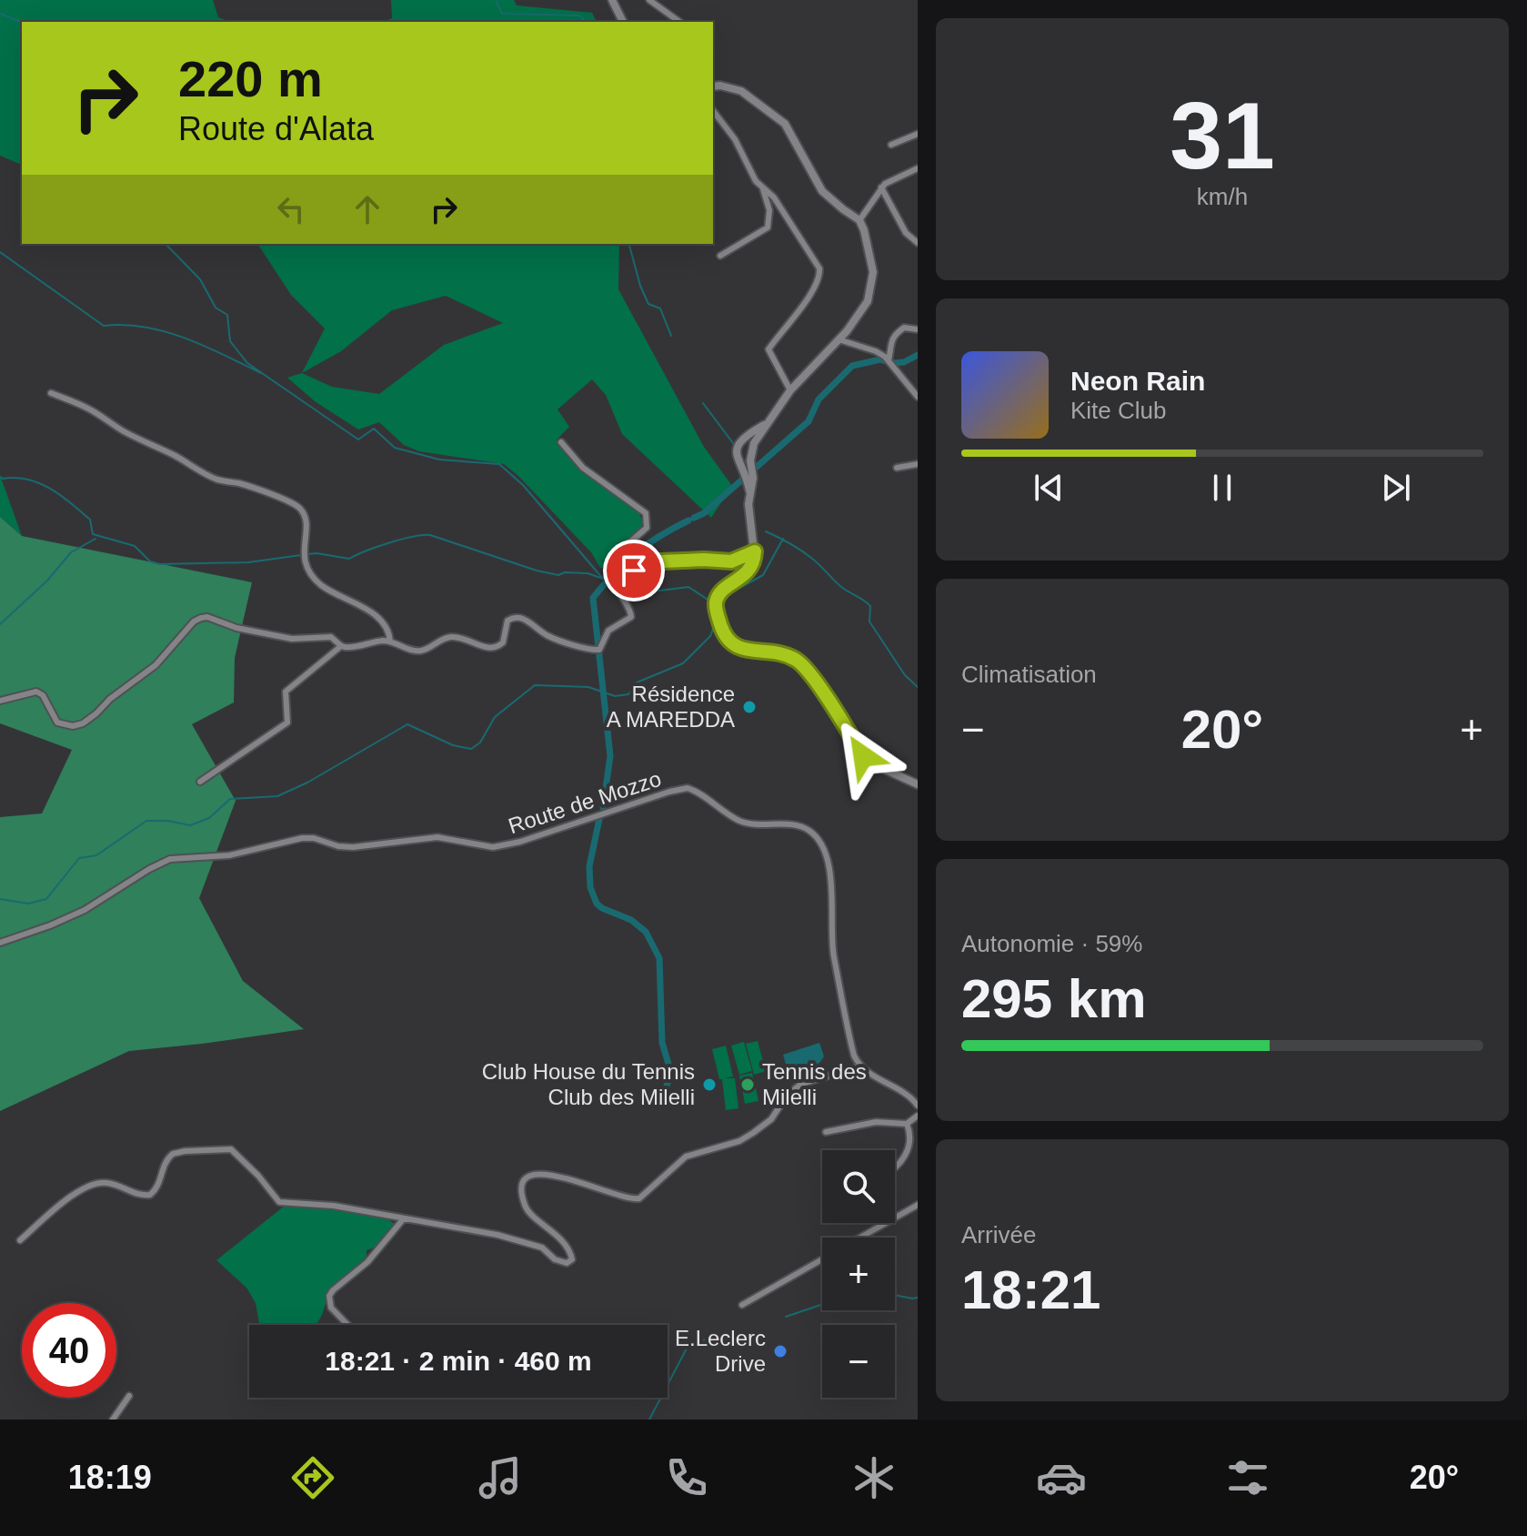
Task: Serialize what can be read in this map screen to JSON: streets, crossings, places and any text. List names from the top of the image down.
{
  "streets": {
    "street": ["Route de Mozzo"]
  },
  "places": [
    "Résidence A MAREDDA",
    "Club House du Tennis Club des Milelli",
    "Tennis des Milelli",
    "E.Leclerc Drive"
  ],
  "page": {
    "tile": [
      ["31", "km/h"],
      "Climatisation",
      ["Autonomie · 59%", "295 km"],
      ["Arrivée", "18:21"]
    ],
    "turn": ["220 m", "Route d'Alata"],
    "song": ["Neon Rain", "Kite Club"],
    "heat": ["−", "20°", "+"],
    "map_buttons": ["+", "−"],
    "limit": "40",
    "trip": "18:21 · 2 min · 460 m",
    "tabs": ["18:19", "20°"]
  }
}
